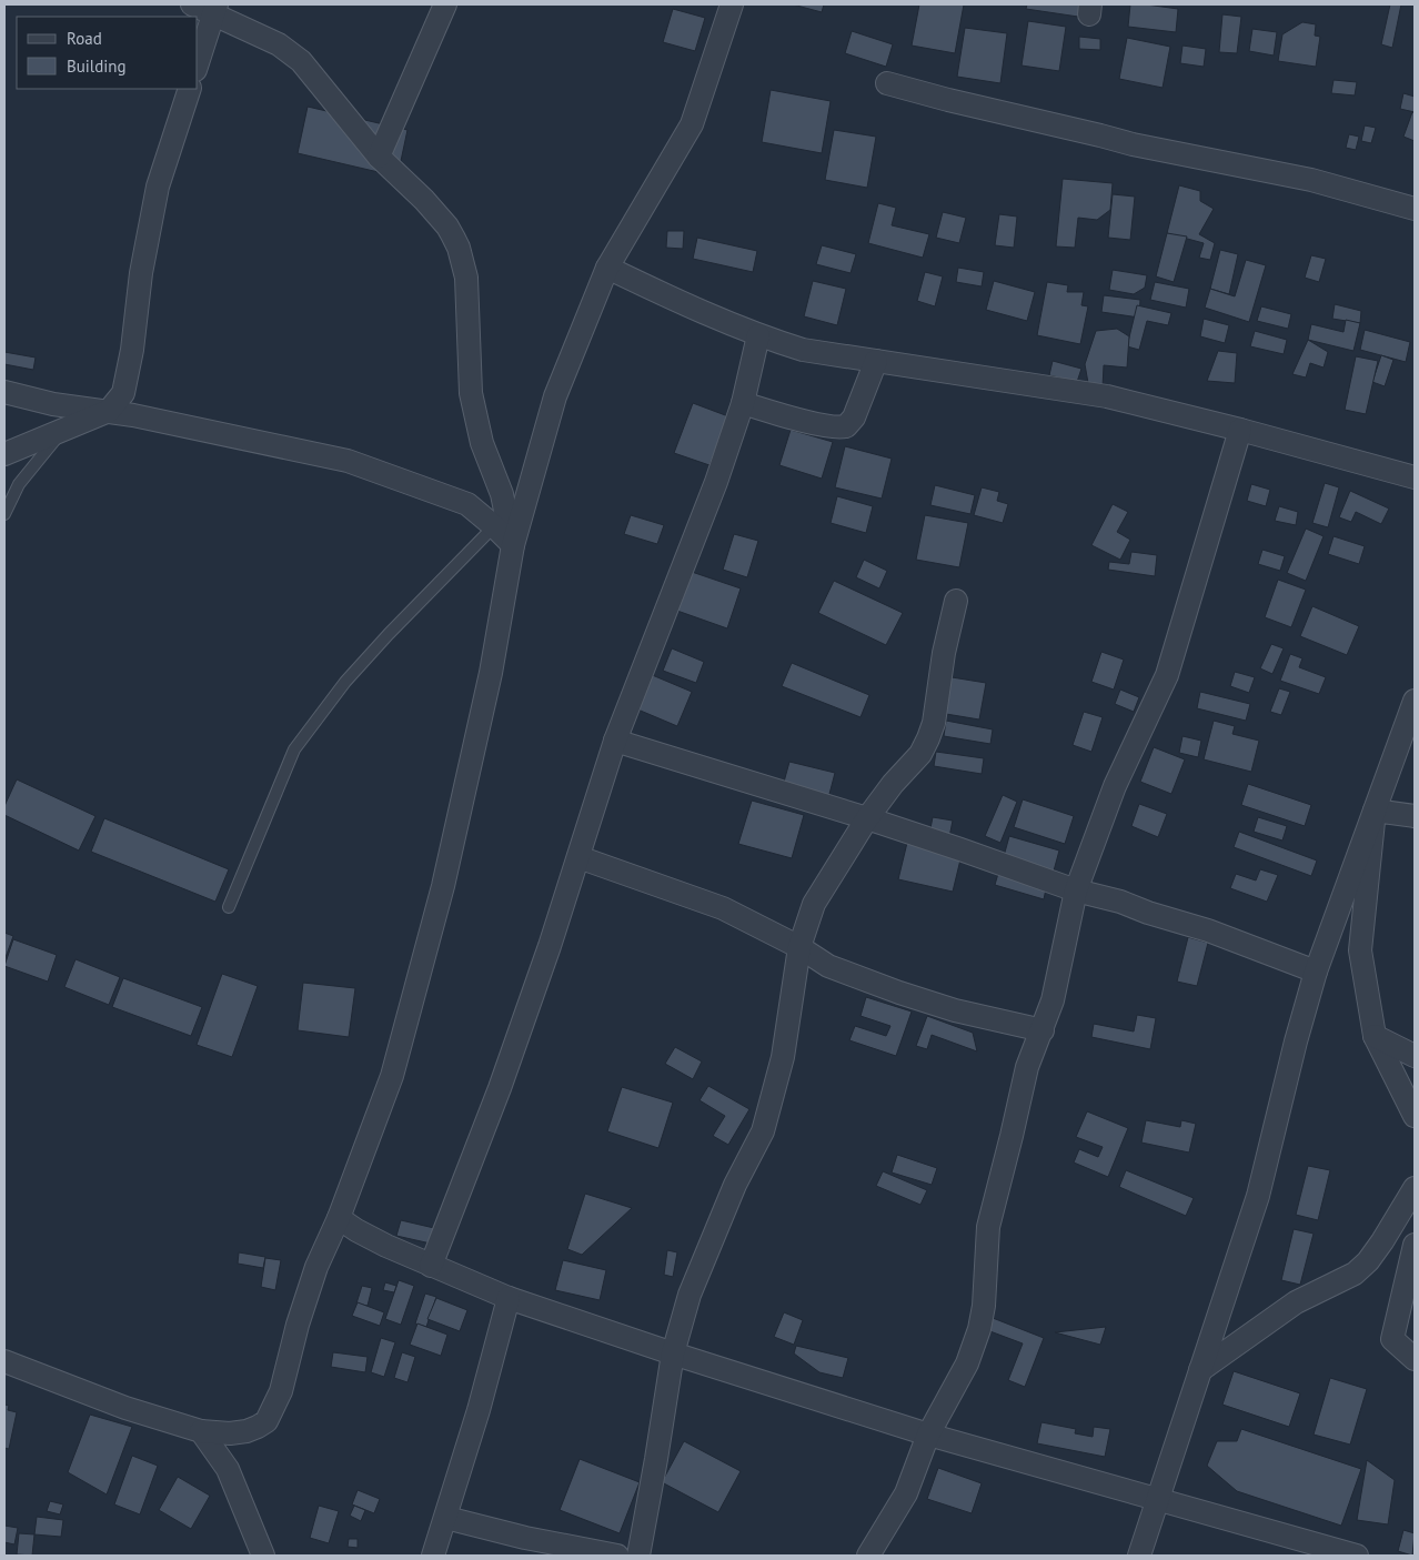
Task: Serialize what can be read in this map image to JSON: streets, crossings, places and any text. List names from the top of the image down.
{
  "legend": ["Road", "Building"]
}
